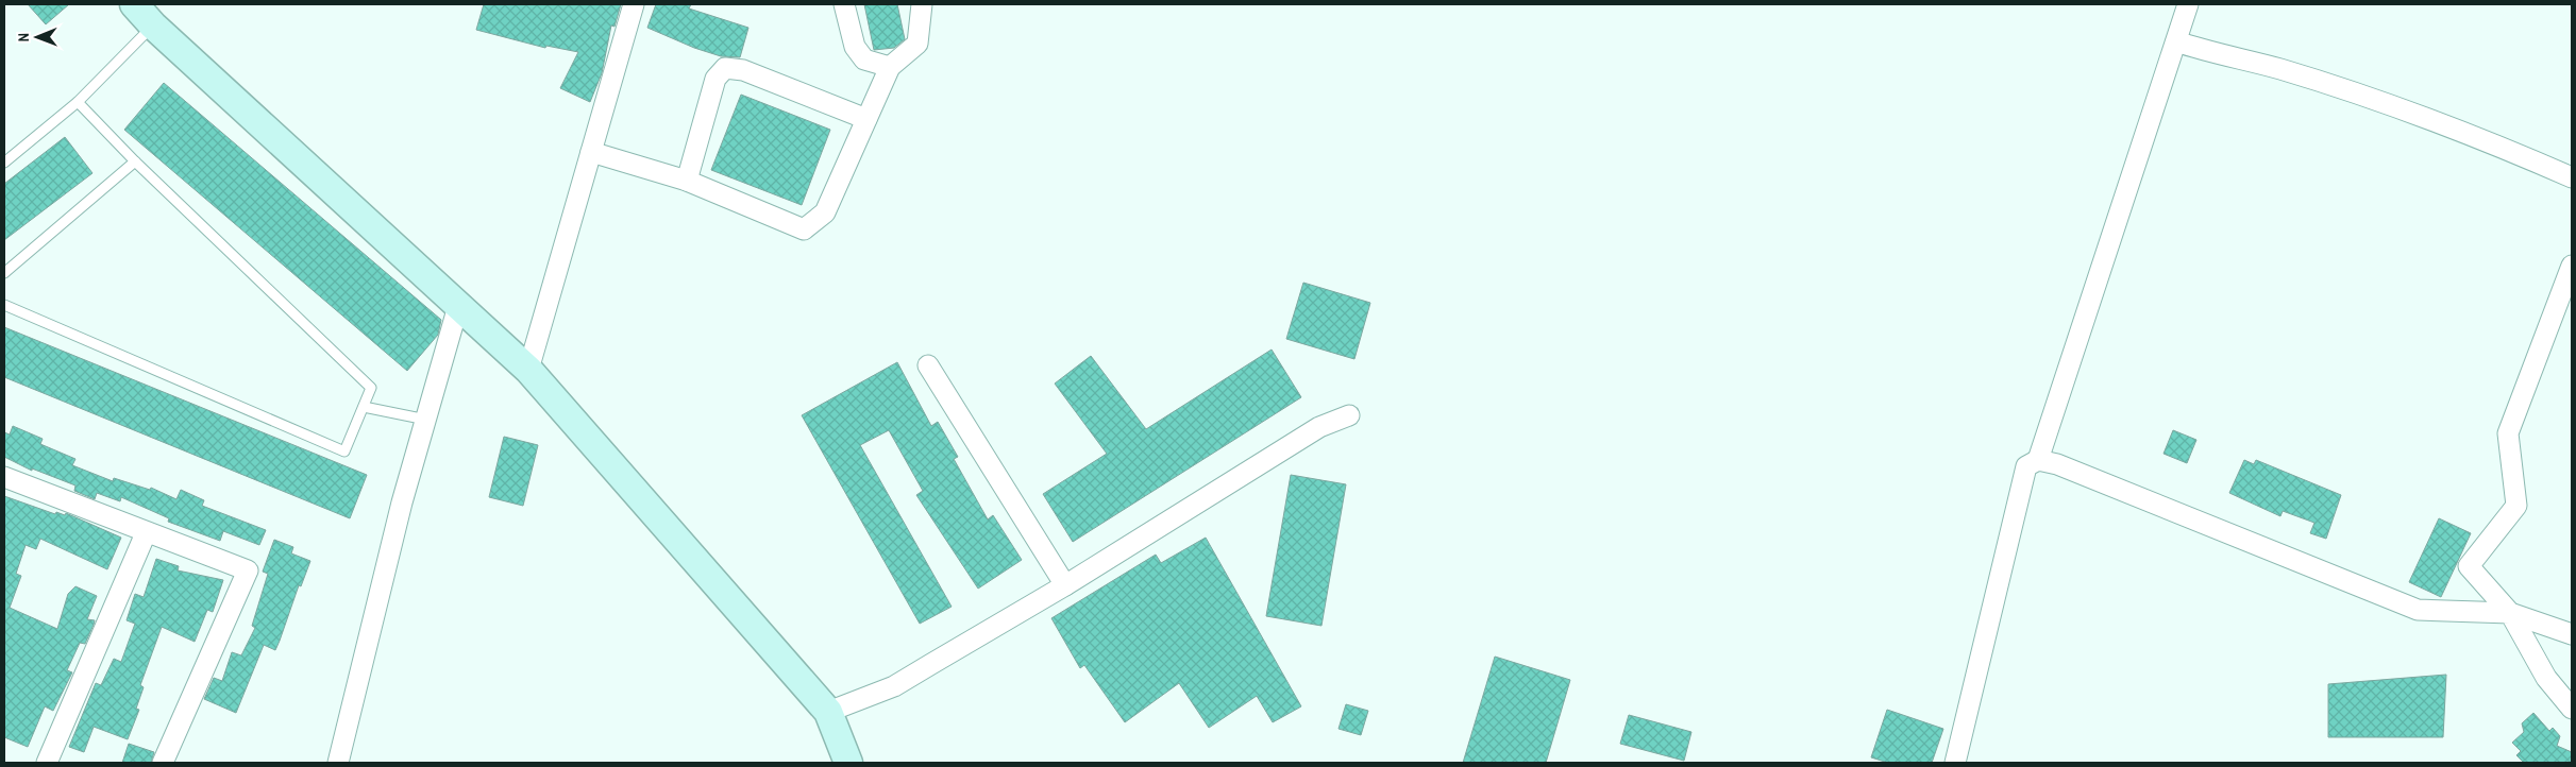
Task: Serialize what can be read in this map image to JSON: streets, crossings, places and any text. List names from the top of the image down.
{
  "north": "left"
}
